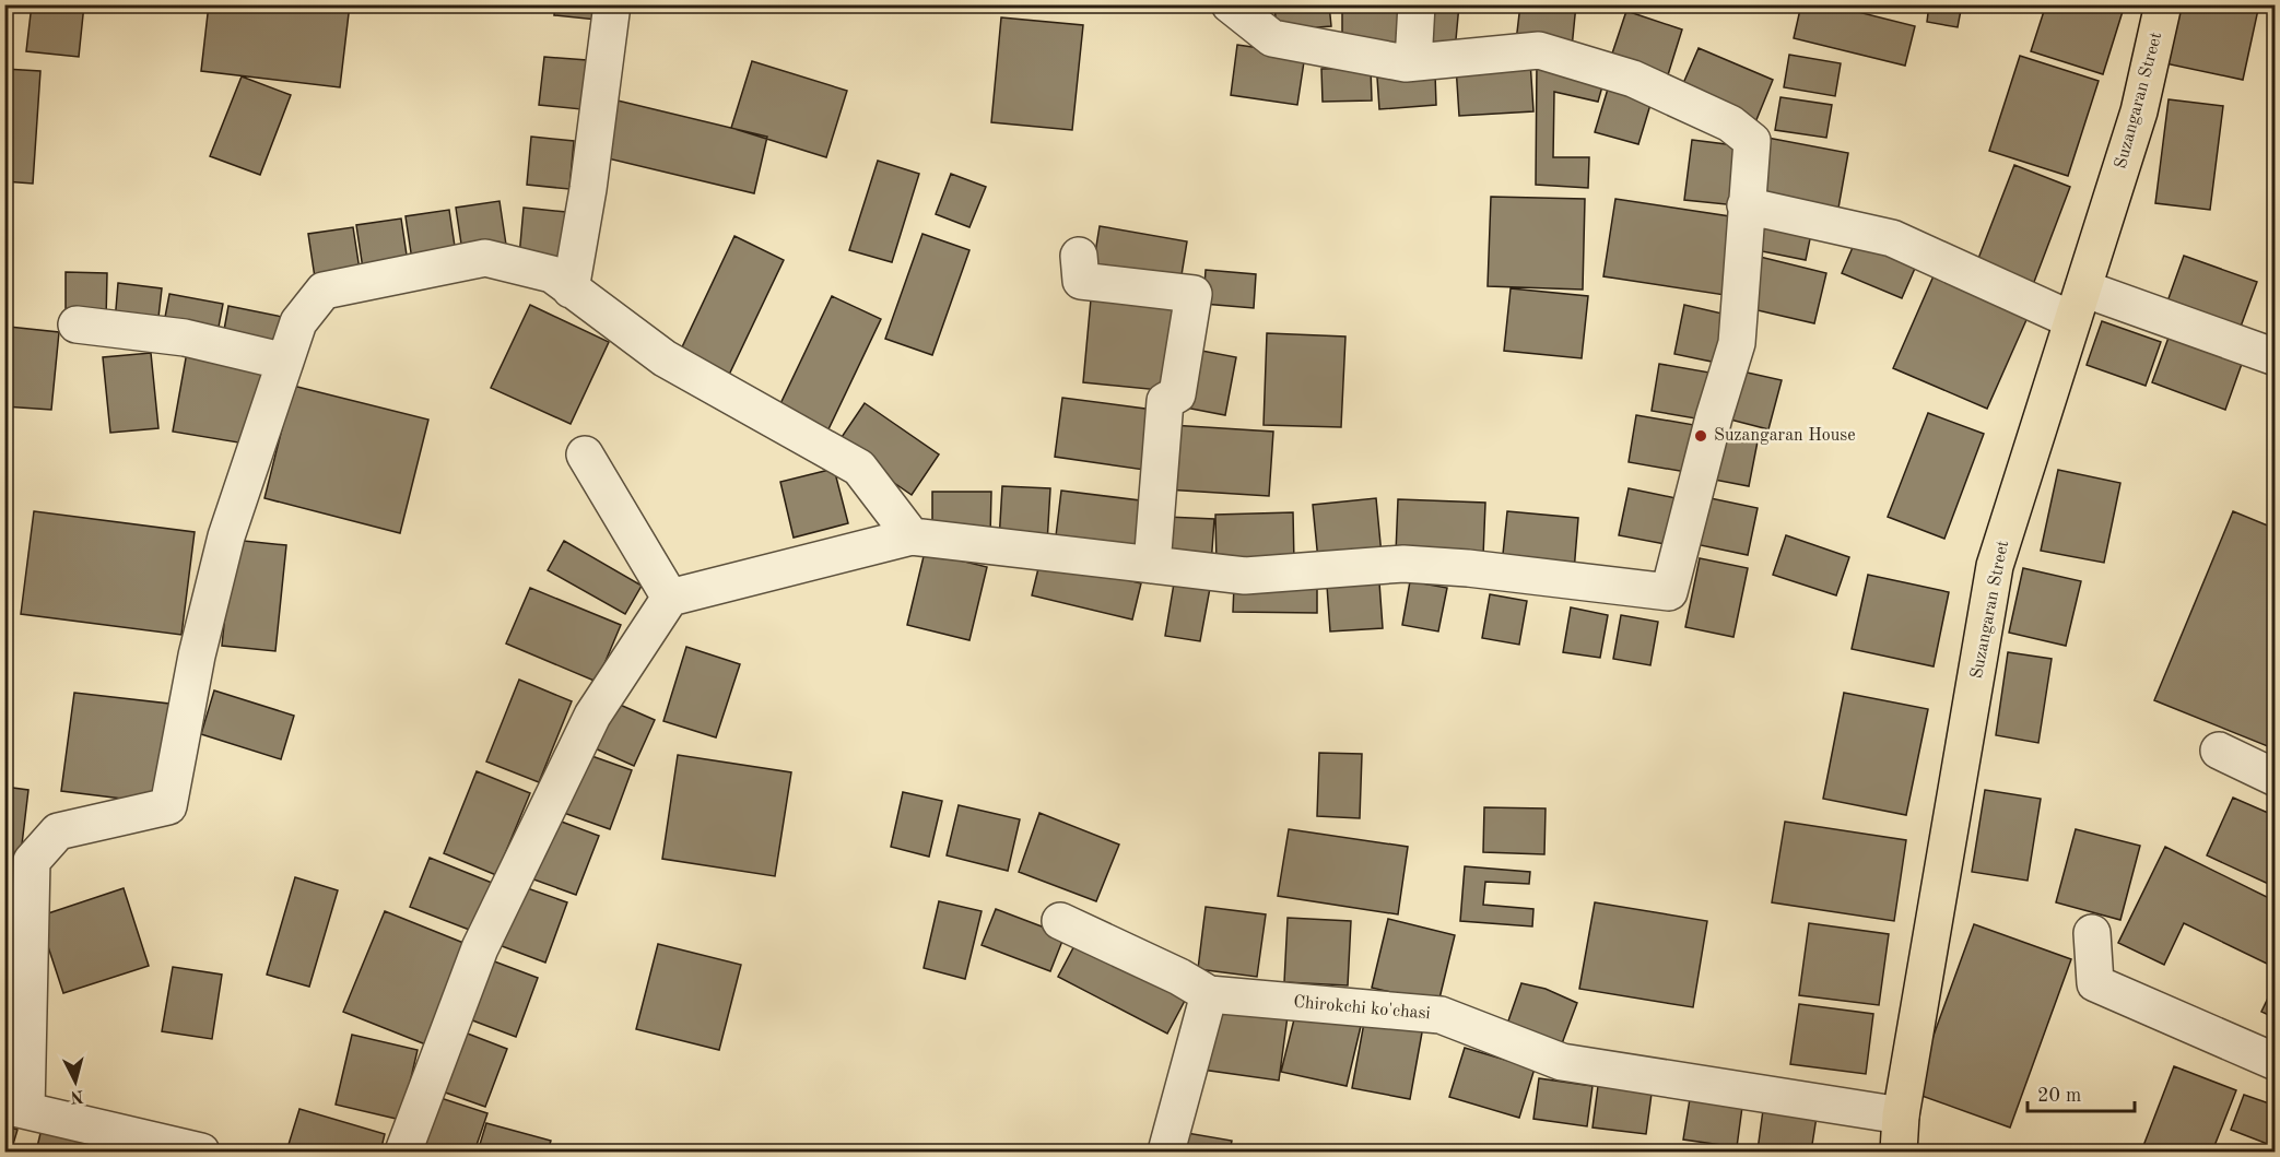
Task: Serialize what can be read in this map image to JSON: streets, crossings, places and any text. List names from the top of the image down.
{
  "streets": {
    "main road": ["Suzangaran Street"],
    "street": ["Chirokchi ko'chasi"]
  },
  "crossings": [
    ["Suzangaran Street", "Chirokchi ko'chasi"]
  ],
  "places": ["Suzangaran House"],
  "scale_bar": "20 m",
  "north": "bottom"
}
